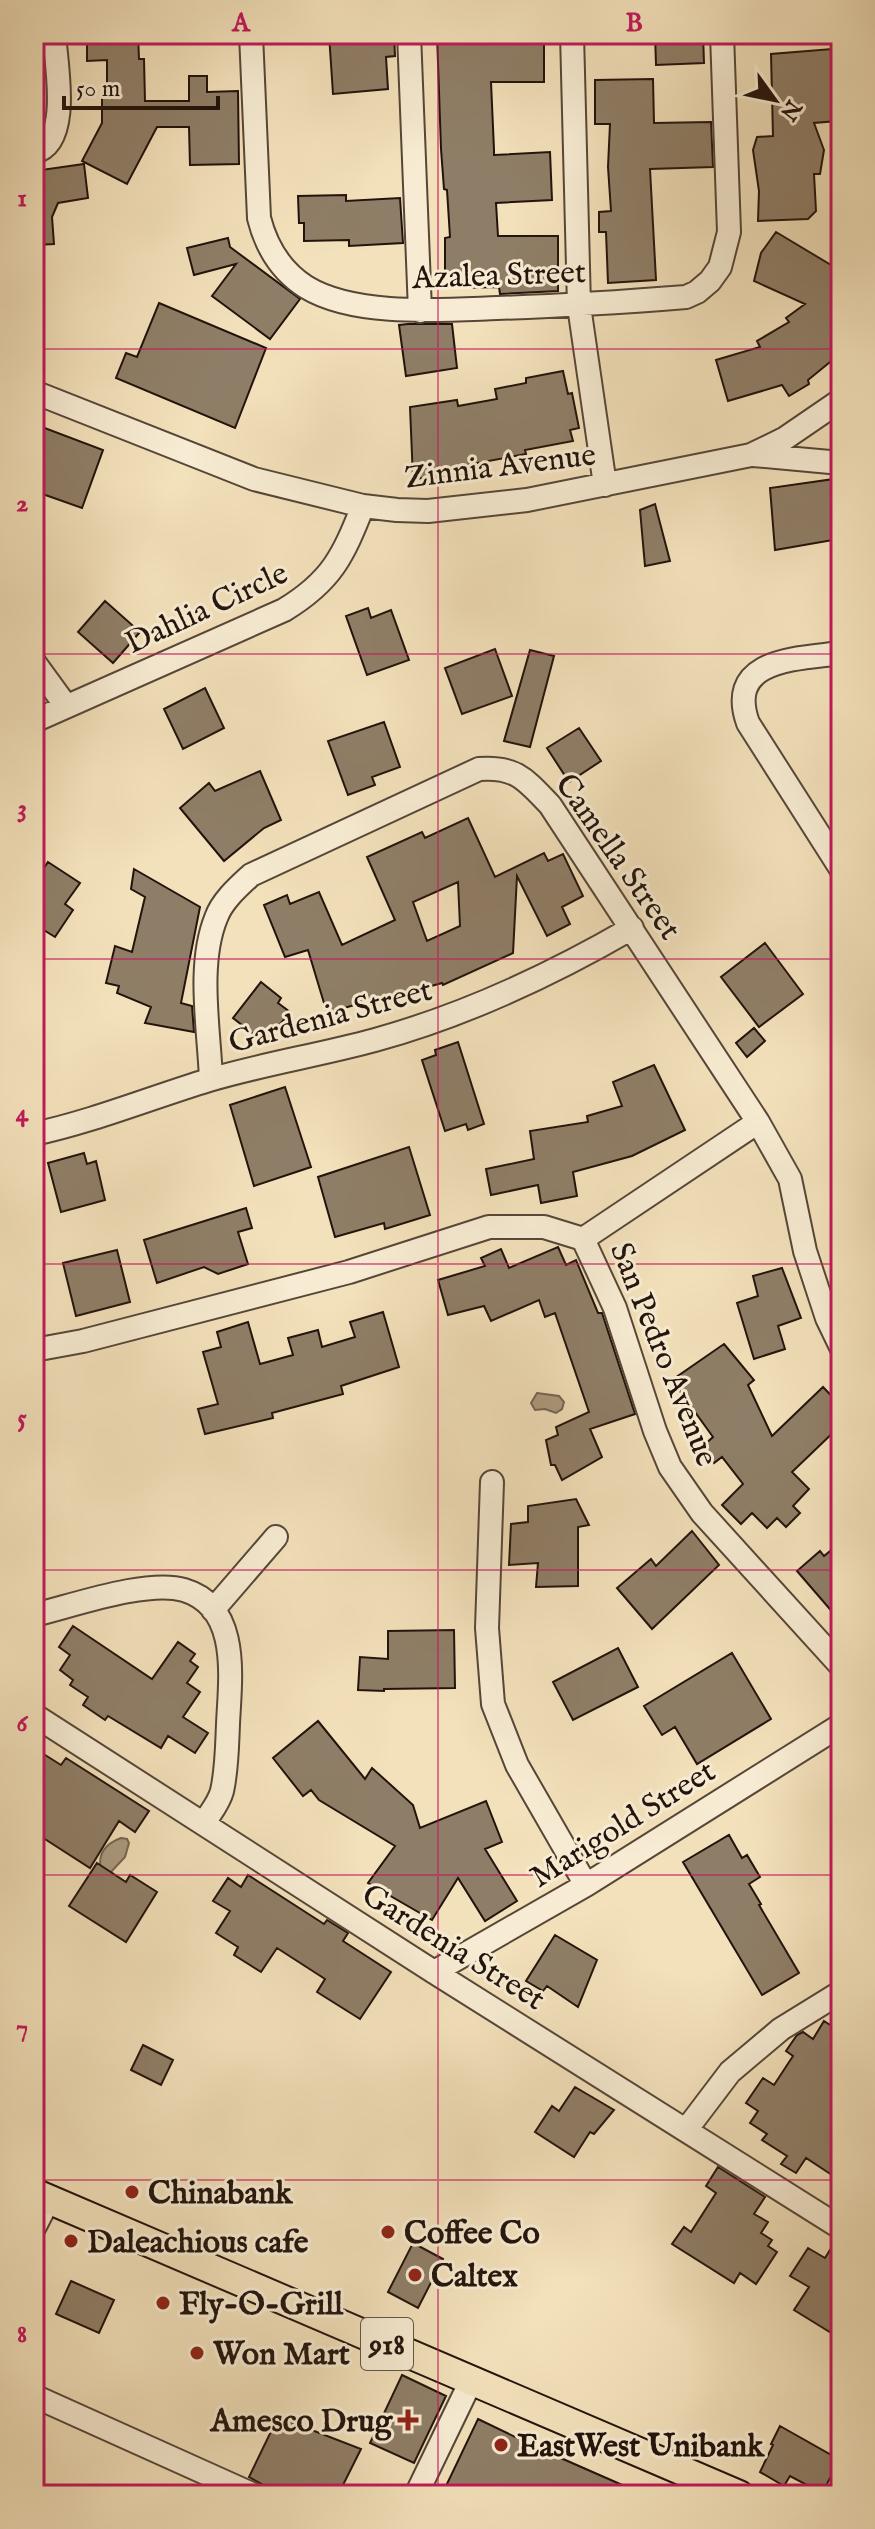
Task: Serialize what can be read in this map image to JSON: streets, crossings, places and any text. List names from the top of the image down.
{
  "streets": {
    "main road": ["918"],
    "street": [
      "Azalea Street",
      "Zinnia Avenue",
      "Dahlia Circle",
      "Camella Street",
      "Gardenia Street",
      "San Pedro Avenue",
      "Marigold Street"
    ]
  },
  "crossings": [
    ["Zinnia Avenue", "Dahlia Circle"],
    ["Camella Street", "Gardenia Street"],
    ["Gardenia Street", "Marigold Street"]
  ],
  "places": {
    "other": [
      "Chinabank",
      "Coffee Co",
      "Daleachious cafe",
      "Caltex",
      "Fly-O-Grill",
      "Won Mart",
      "EastWest Unibank"
    ],
    "health": ["Amesco Drug"]
  },
  "scale_bar": "50 m",
  "north": "bottom right",
  "grid": {
    "columns": ["A", "B"],
    "rows": [
      "1",
      "2",
      "3",
      "4",
      "5",
      "6",
      "7",
      "8"
    ]
  }
}
